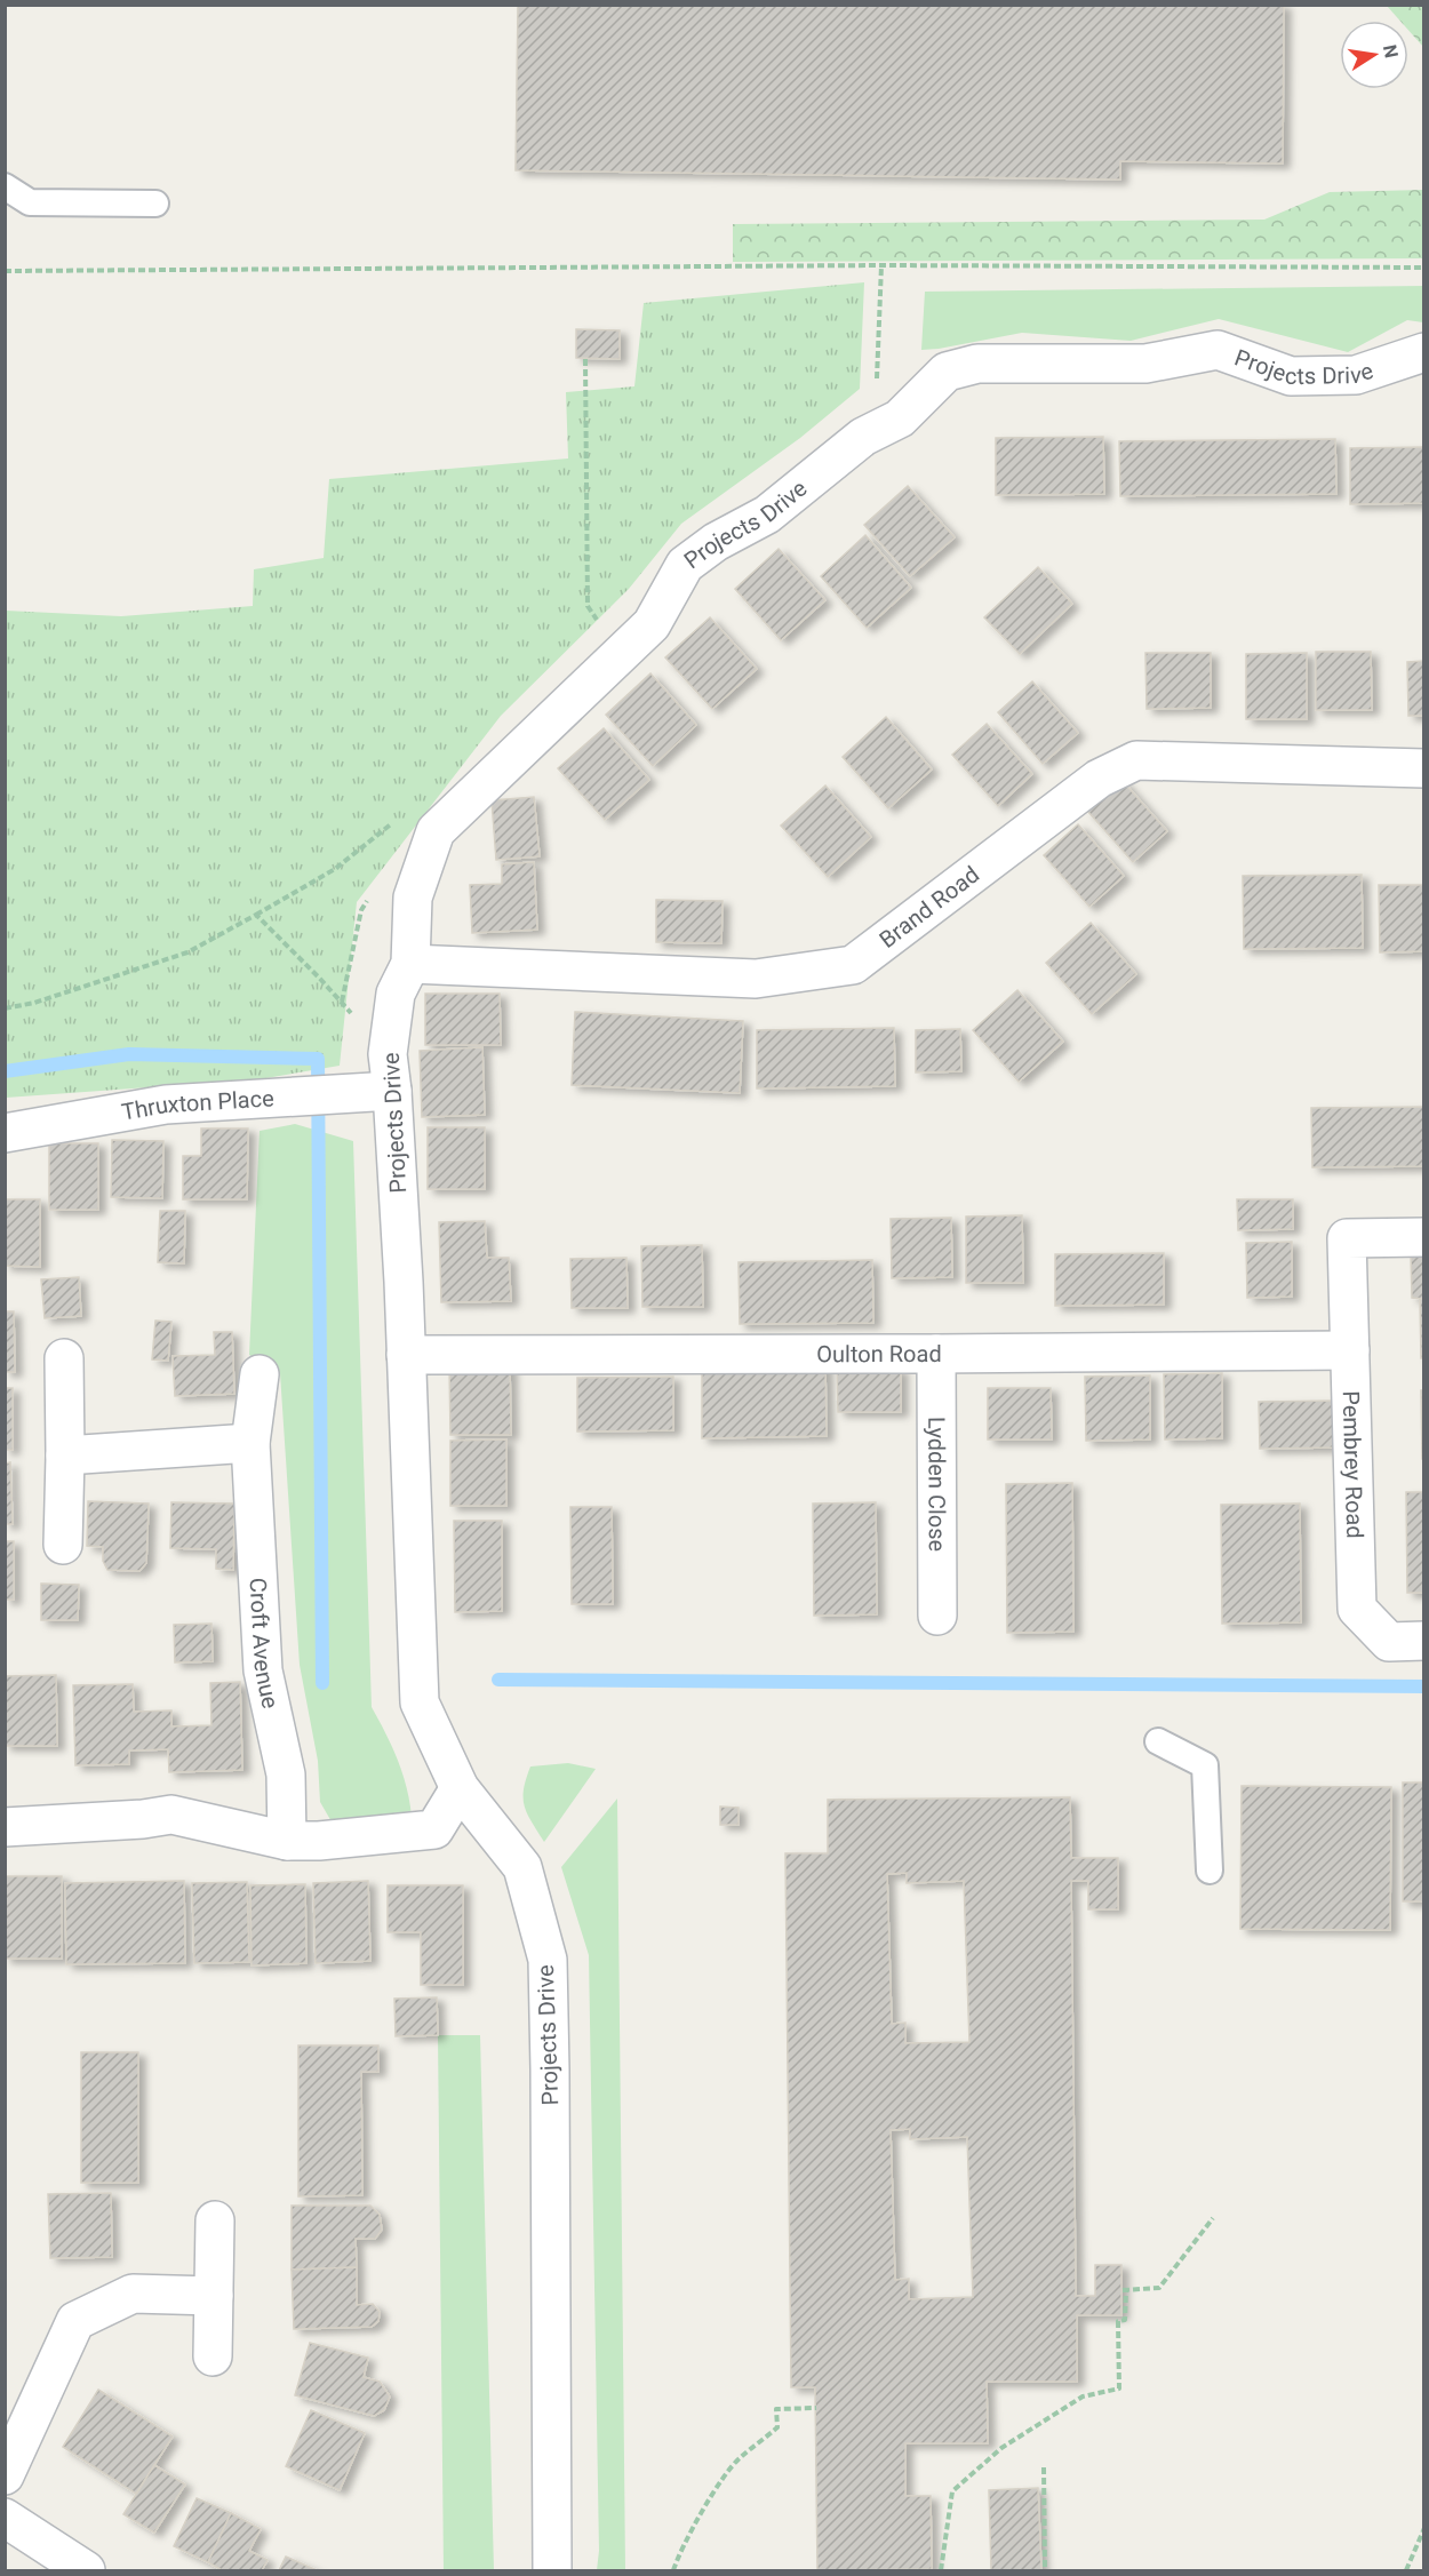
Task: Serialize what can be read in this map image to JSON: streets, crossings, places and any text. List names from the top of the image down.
{
  "streets": {
    "street": [
      "Projects Drive",
      "Brand Road",
      "Thruxton Place",
      "Oulton Road",
      "Pembrey Road",
      "Lydden Close",
      "Croft Avenue"
    ]
  },
  "crossings": [
    ["Projects Drive", "Brand Road"],
    ["Projects Drive", "Thruxton Place"],
    ["Projects Drive", "Oulton Road"],
    ["Oulton Road", "Pembrey Road"],
    ["Oulton Road", "Lydden Close"]
  ],
  "north": "right"
}
